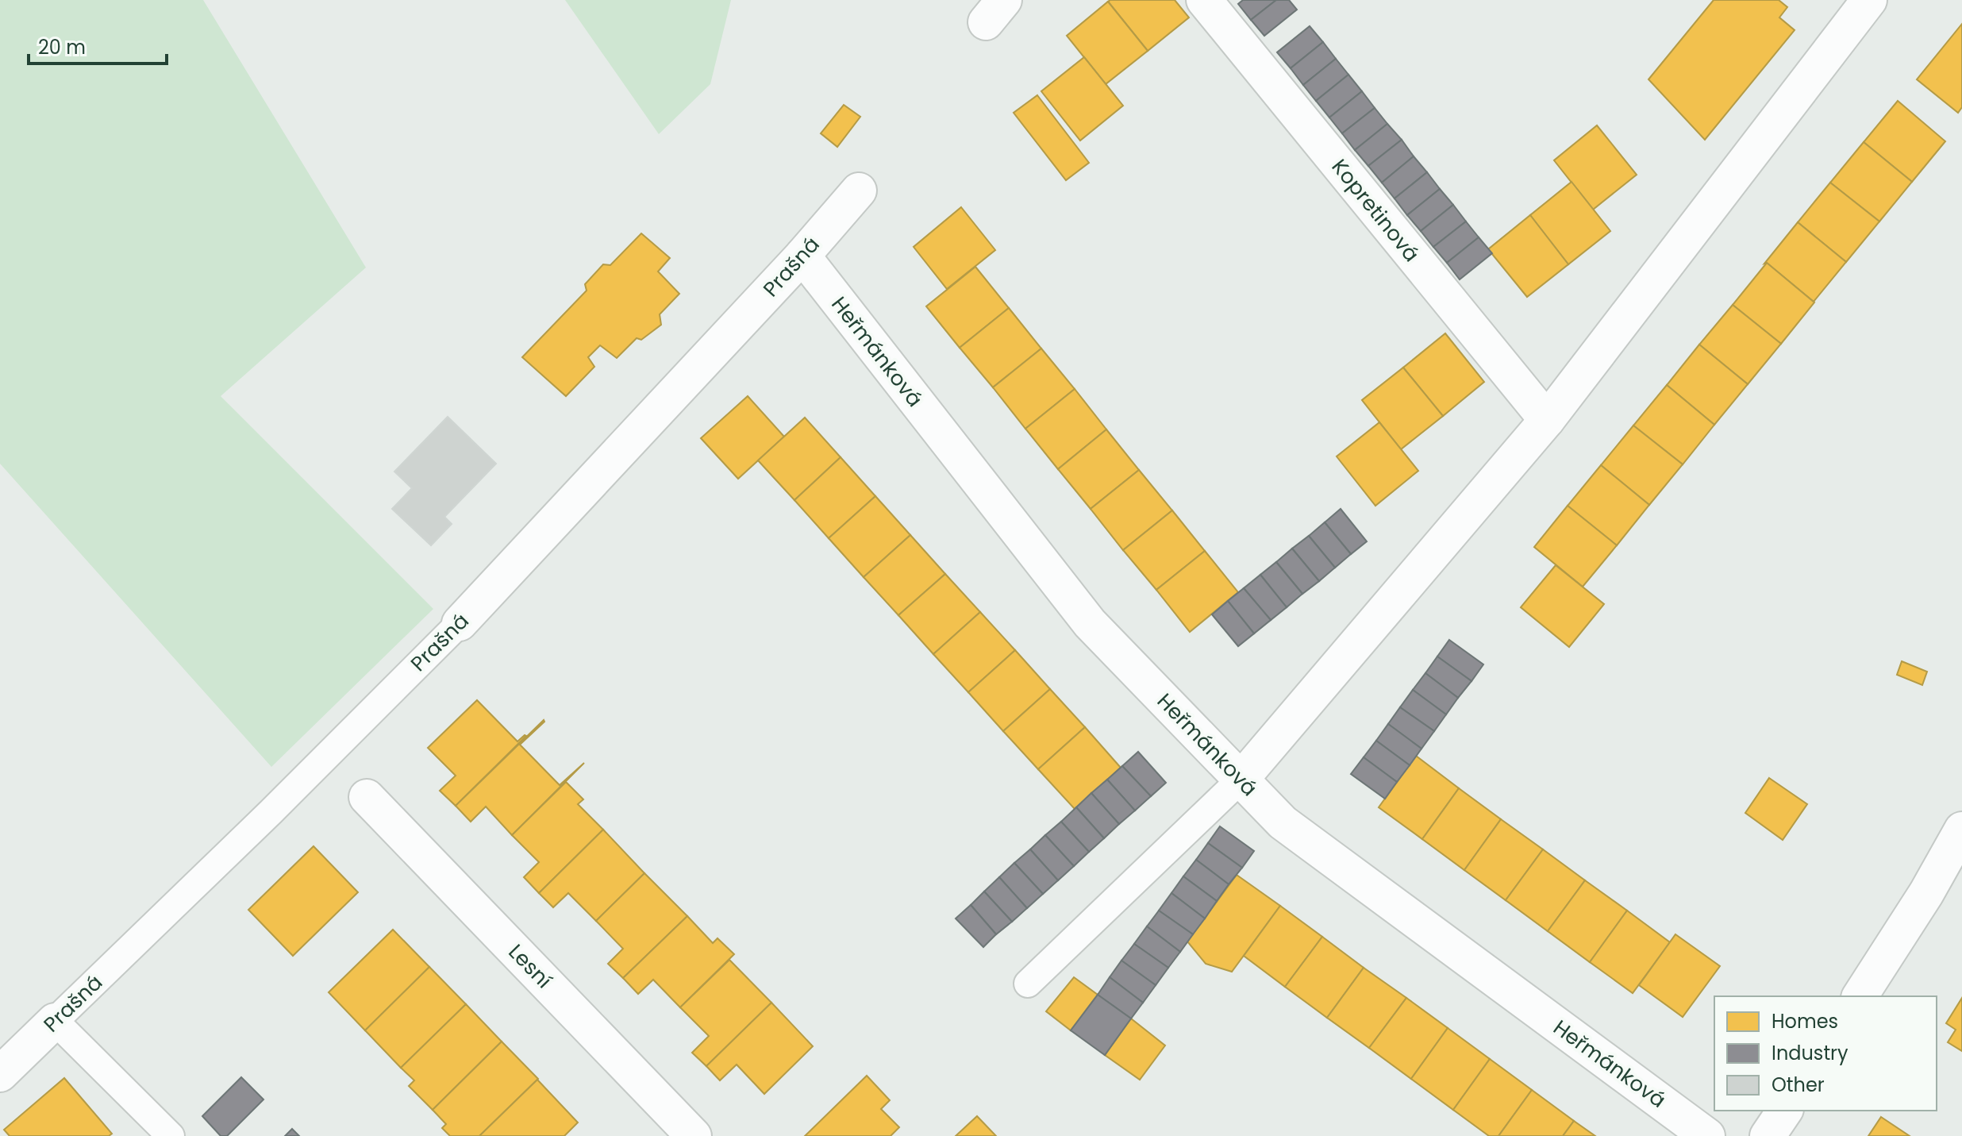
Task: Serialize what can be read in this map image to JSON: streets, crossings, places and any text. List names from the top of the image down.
{
  "streets": {
    "street": [
      "Kopretinová",
      "Prašná",
      "Heřmánková",
      "Lesní"
    ]
  },
  "crossings": [
    ["Prašná", "Heřmánková"]
  ],
  "legend": ["Homes", "Industry", "Other"],
  "scale_bar": "20 m"
}
